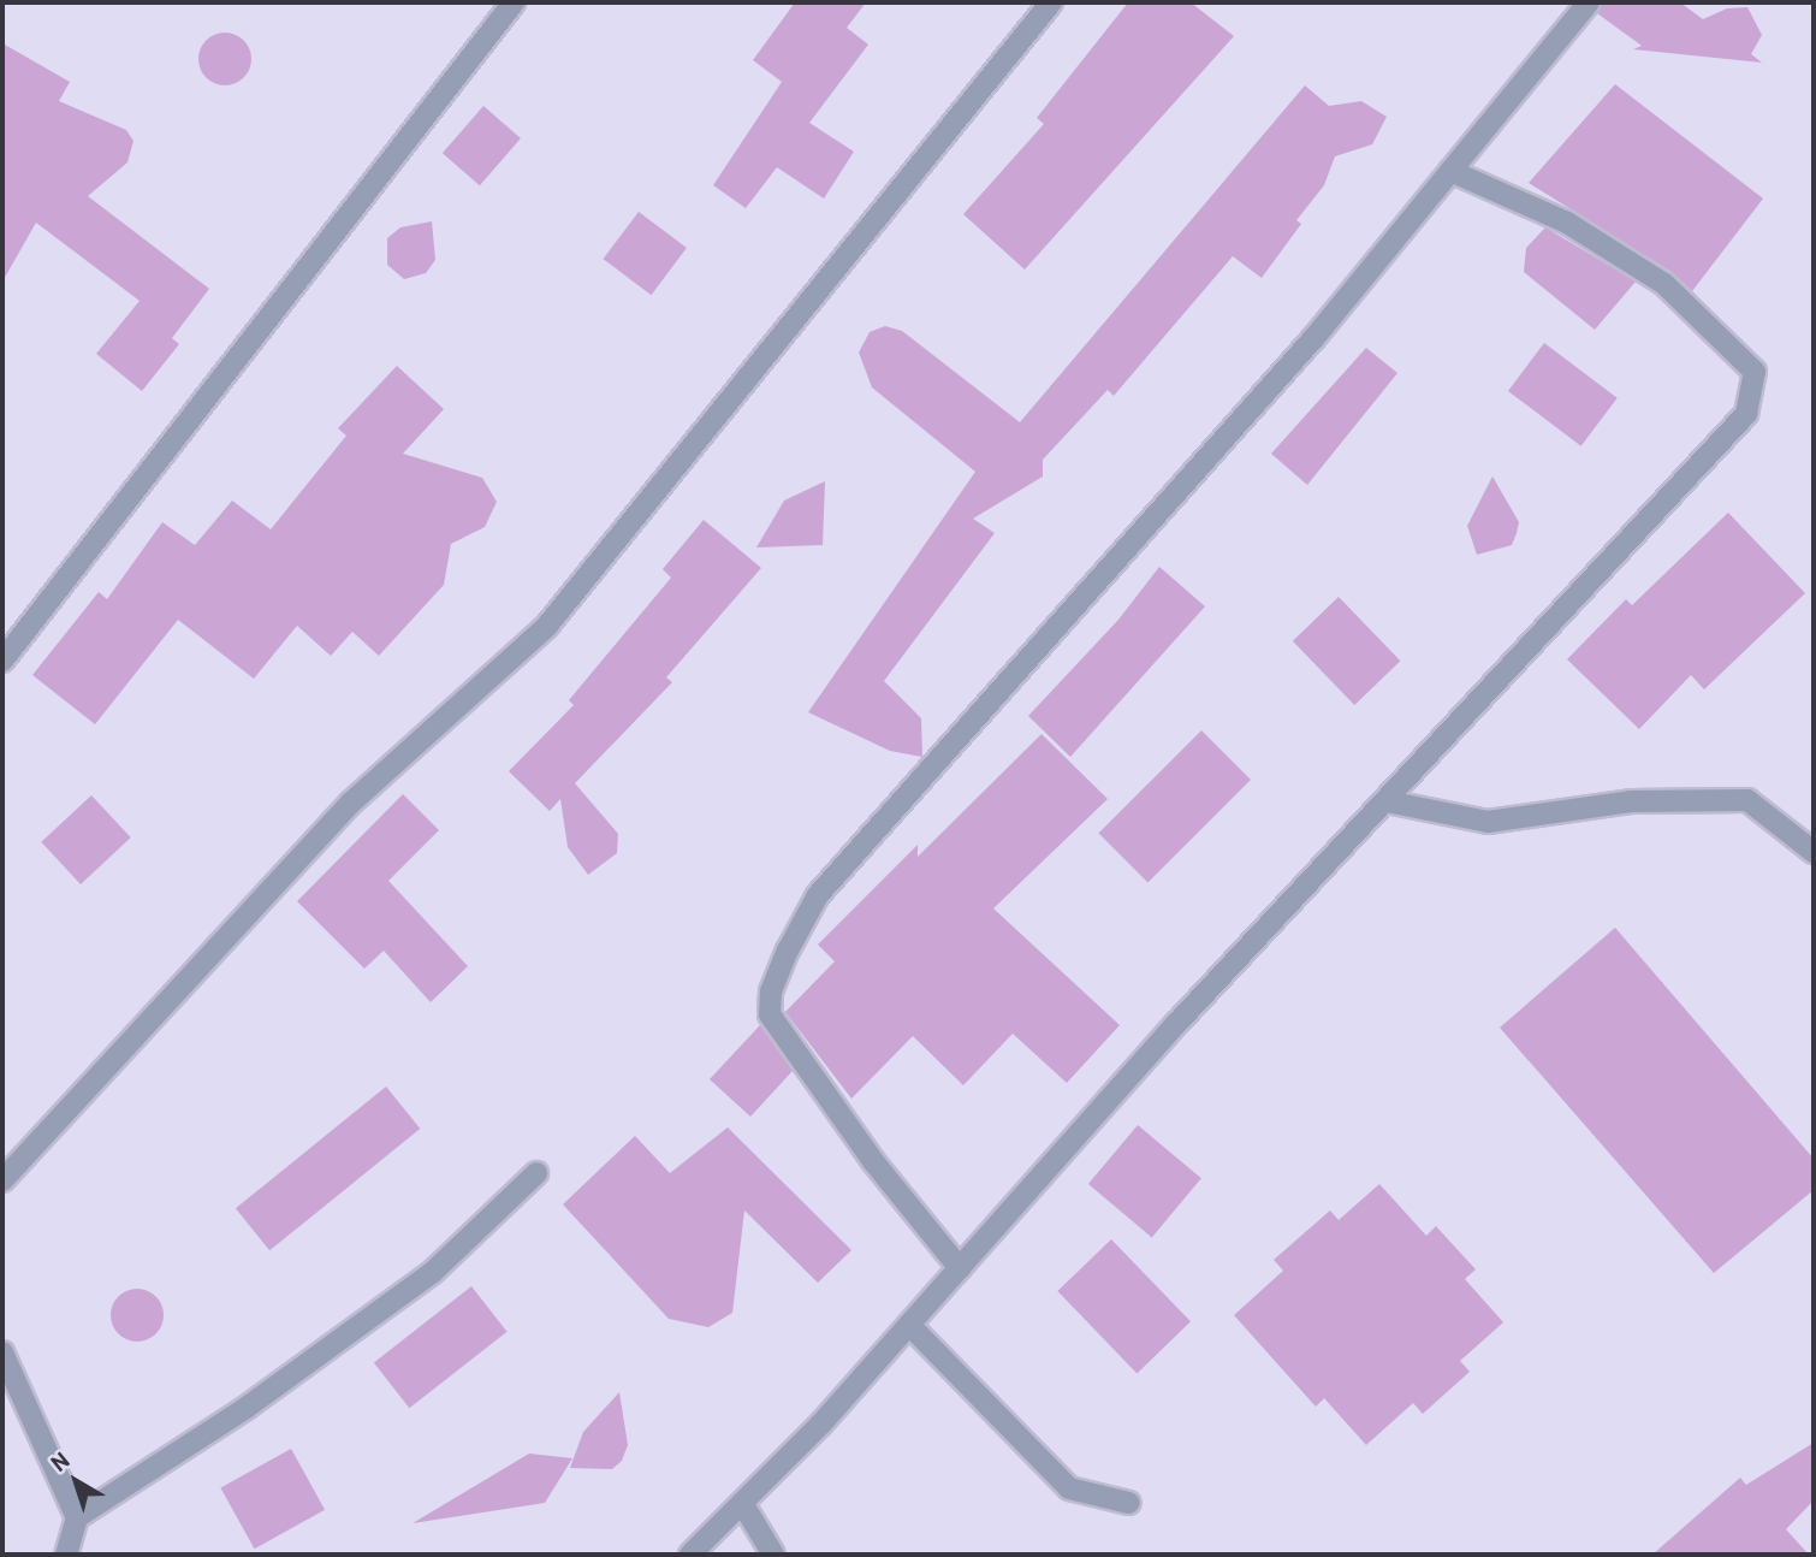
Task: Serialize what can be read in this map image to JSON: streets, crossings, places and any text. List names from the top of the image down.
{
  "north": "top left"
}
